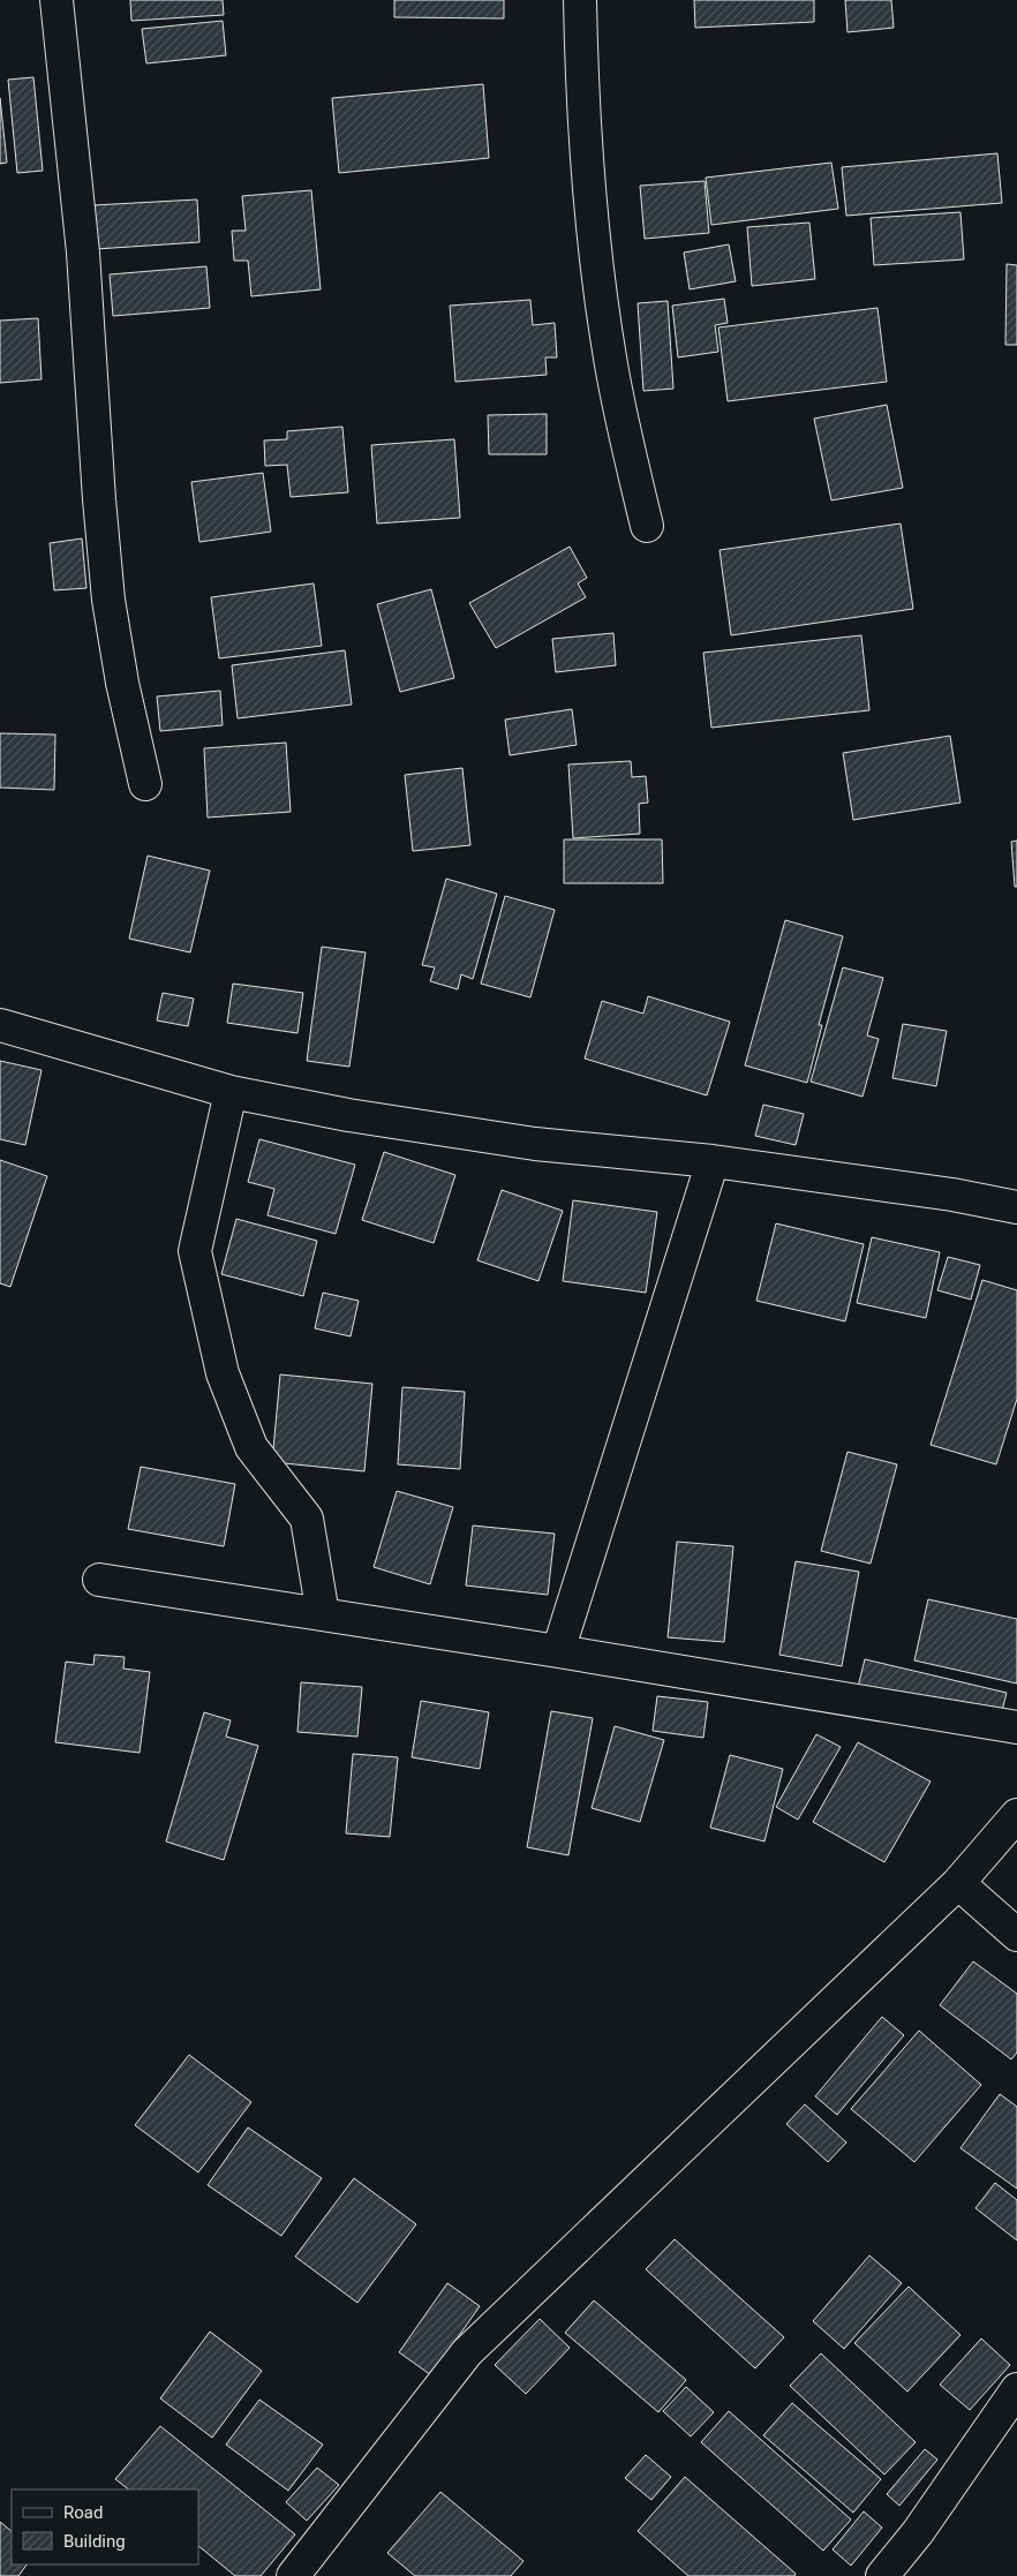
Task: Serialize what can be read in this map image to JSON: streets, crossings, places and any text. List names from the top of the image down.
{
  "legend": ["Road", "Building"]
}
